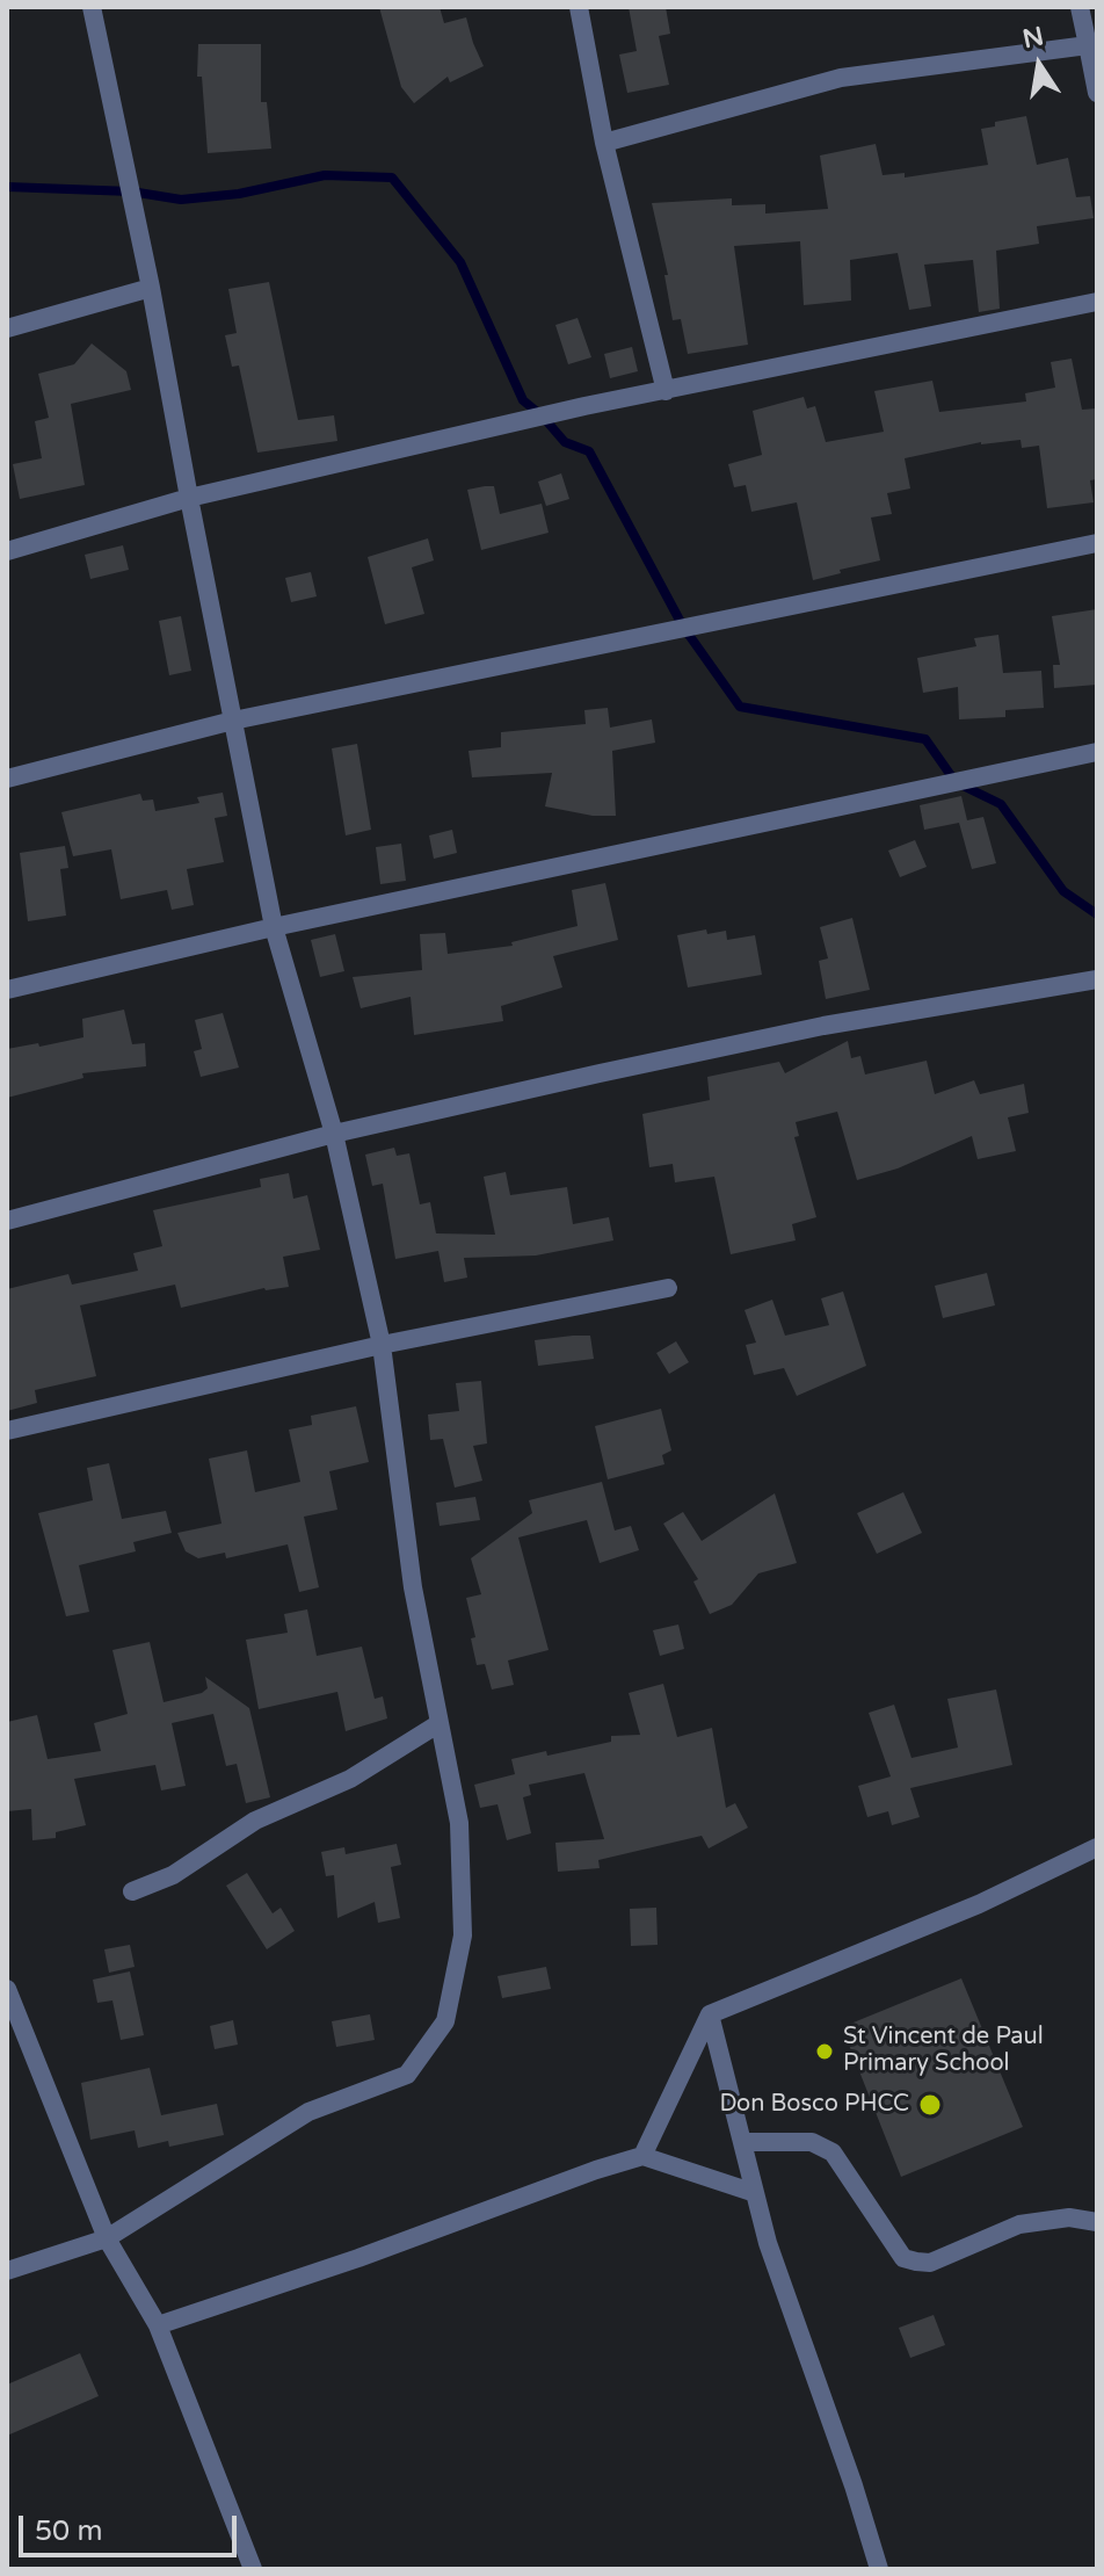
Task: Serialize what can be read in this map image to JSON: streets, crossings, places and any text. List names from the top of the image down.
{
  "places": ["St Vincent de Paul Primary School", "Don Bosco PHCC"],
  "scale_bar": "50 m",
  "north": "top"
}
